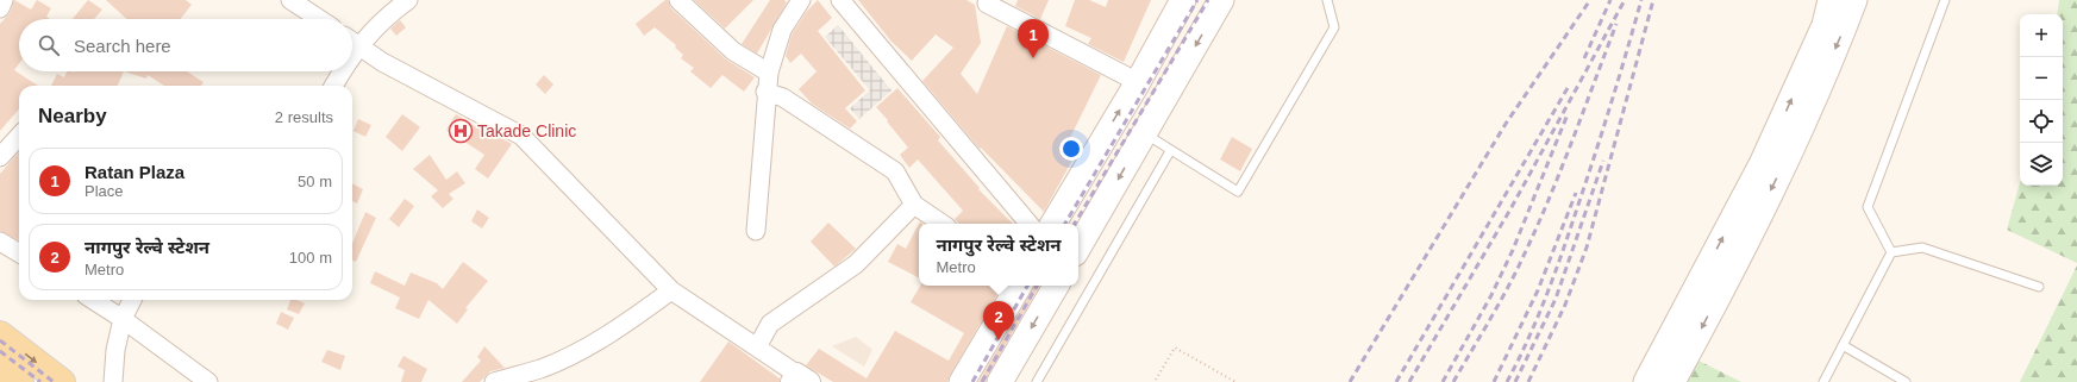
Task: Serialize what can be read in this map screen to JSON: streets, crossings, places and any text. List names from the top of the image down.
{
  "places": {
    "hospital": ["Takade Clinic"]
  },
  "page": {
    "map_buttons": ["+", "−"],
    "pins": ["1", "2"],
    "search": "Search here",
    "heading": ["Nearby", "2 results"],
    "list": [
      {
        "mark": "1",
        "name": "Ratan Plaza",
        "note": "Place",
        "value": "50 m"
      },
      {
        "mark": "2",
        "name": "नागपुर रेल्वे स्टेशन",
        "note": "Metro",
        "value": "100 m"
      }
    ],
    "popup": ["नागपुर रेल्वे स्टेशन", "Metro"]
  }
}
